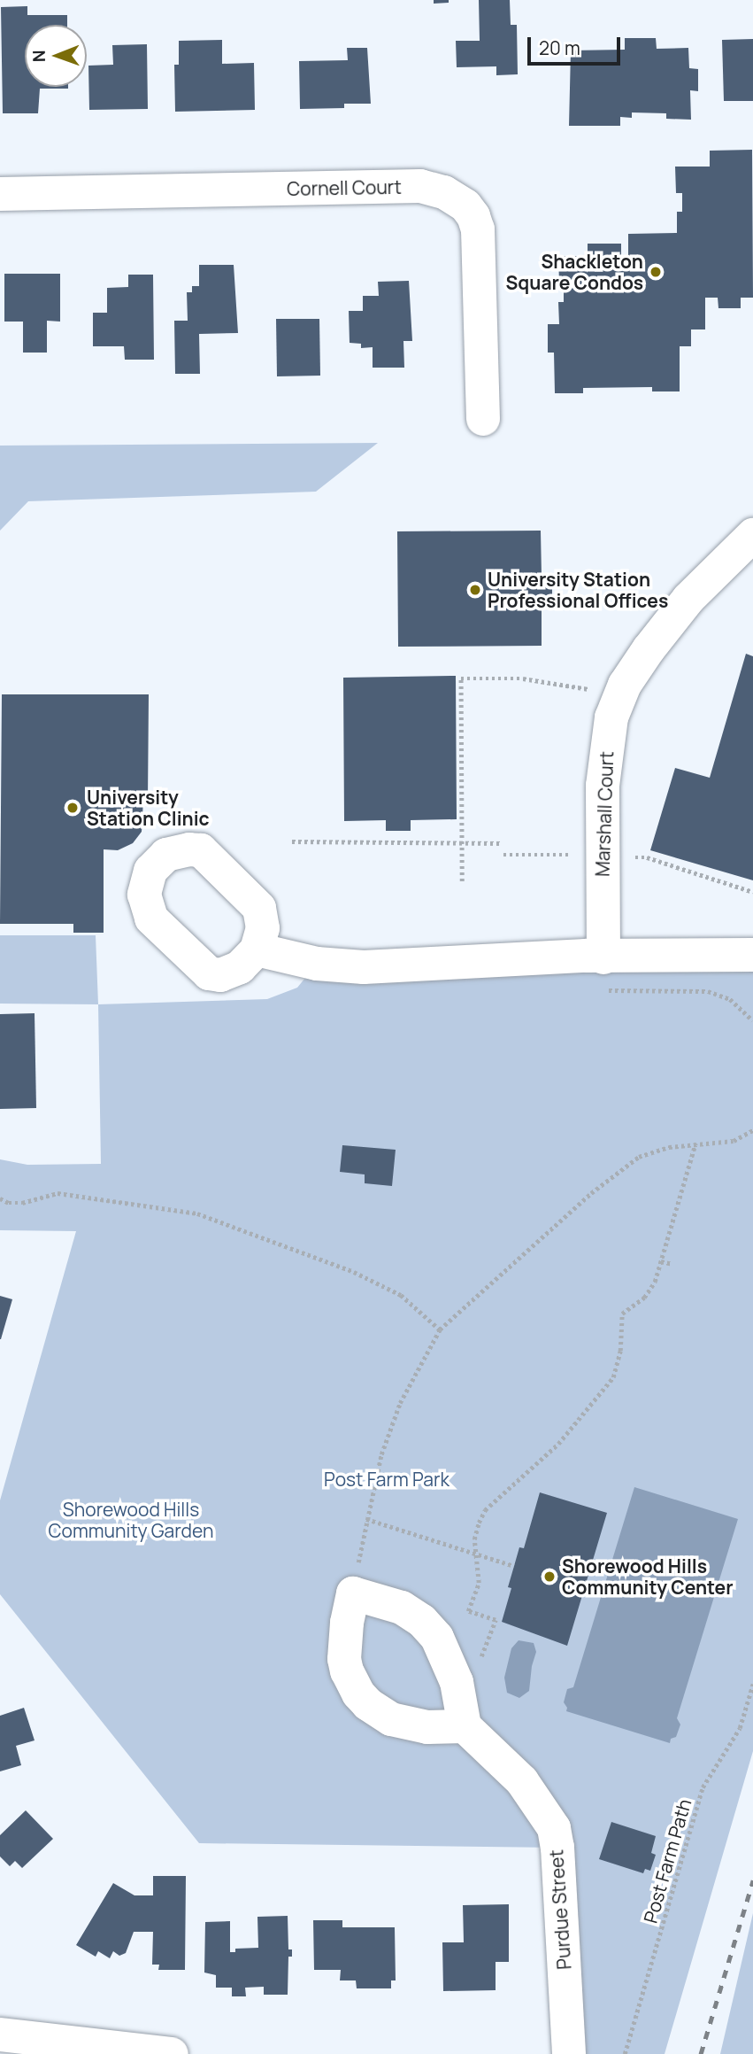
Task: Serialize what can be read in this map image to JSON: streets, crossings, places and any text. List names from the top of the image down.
{
  "streets": {
    "street": ["Cornell Court", "Marshall Court", "Purdue Street"],
    "path": ["Post Farm Path"]
  },
  "parks": ["Post Farm Park", "Shorewood Hills Community Garden"],
  "places": [
    "Shackleton Square Condos",
    "University Station Professional Offices",
    "University Station Clinic",
    "Shorewood Hills Community Center"
  ],
  "scale_bar": "20 m",
  "north": "left"
}
